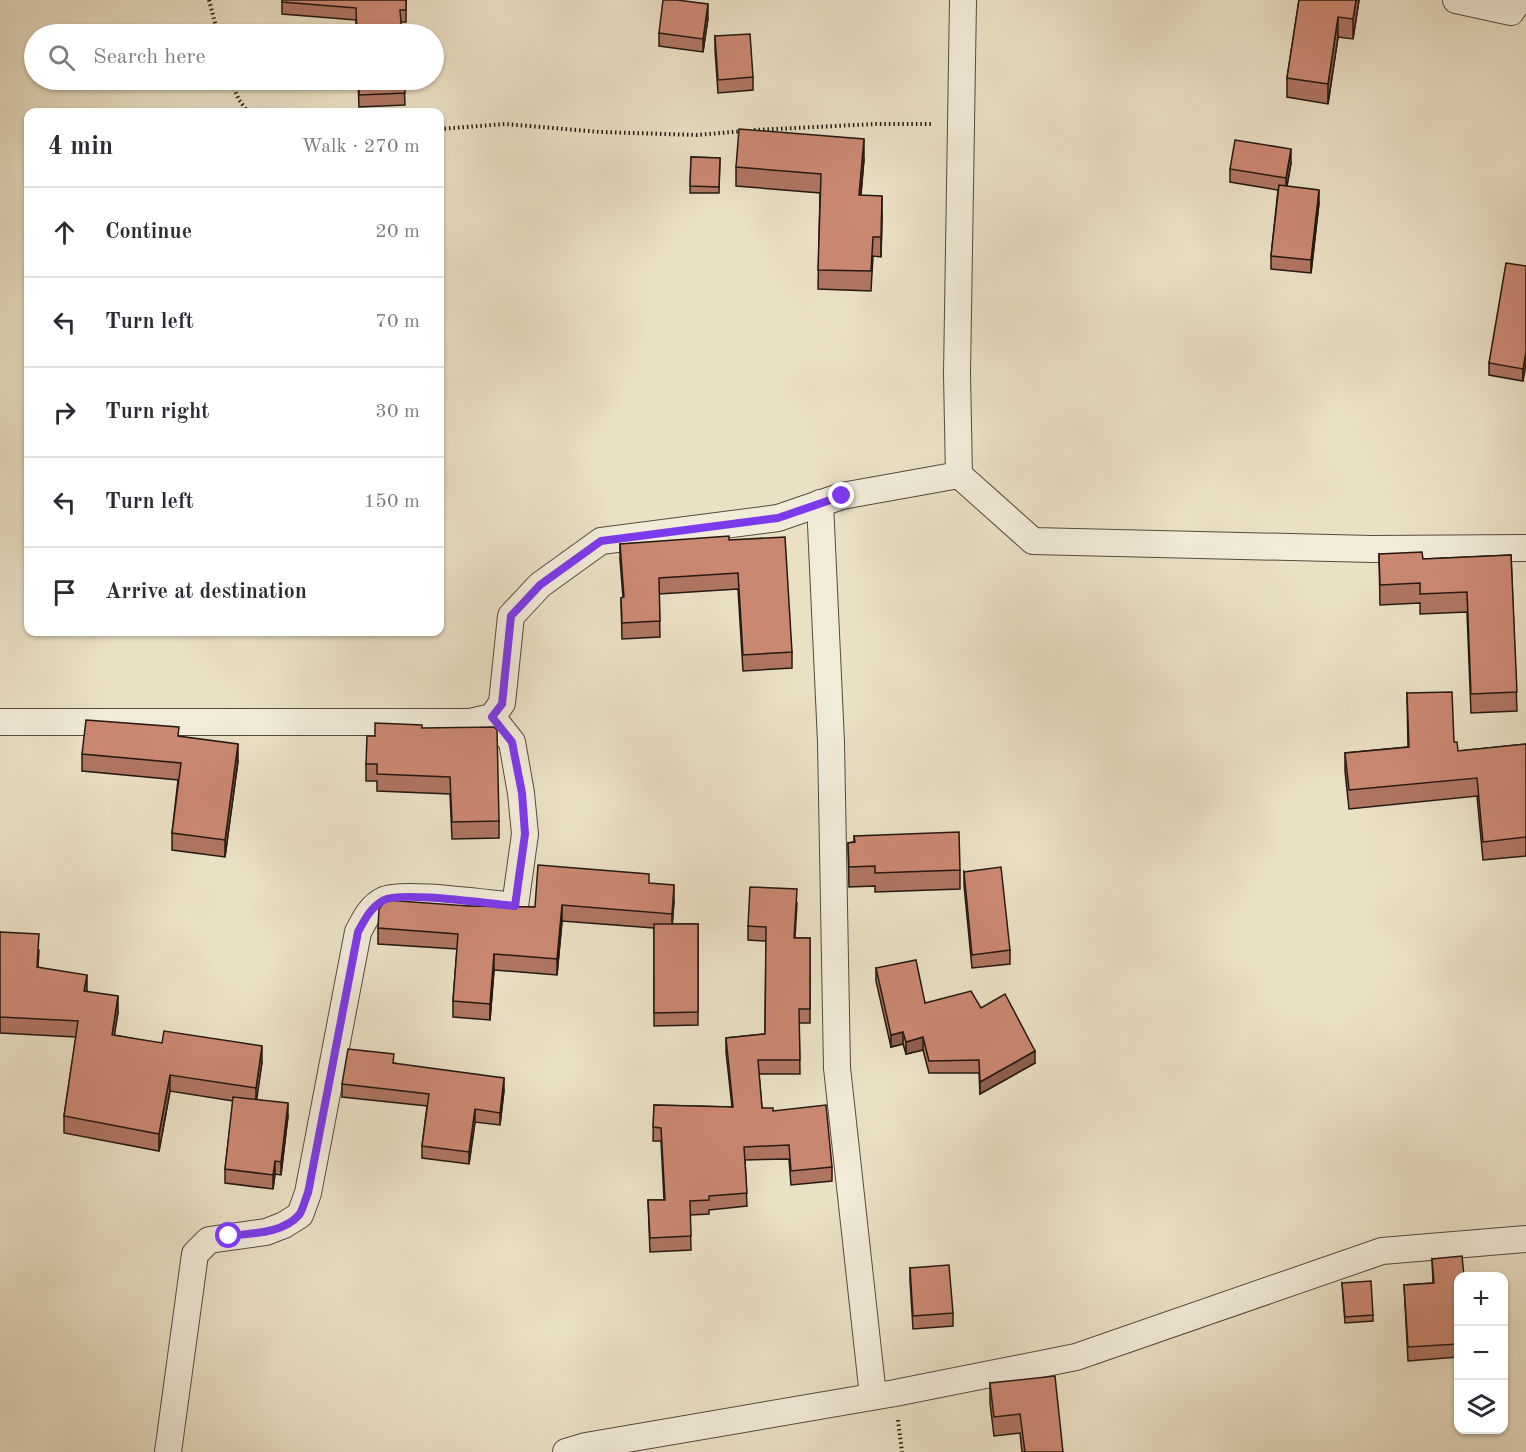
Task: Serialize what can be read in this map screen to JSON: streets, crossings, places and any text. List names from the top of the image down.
{
  "page": {
    "search": "Search here",
    "heading": ["4 min", "Walk · 270 m"],
    "list": [
      ["Continue", "20 m"],
      ["Turn left", "70 m"],
      ["Turn right", "30 m"],
      ["Turn left", "150 m"],
      "Arrive at destination"
    ],
    "map_buttons": ["+", "−"]
  }
}
